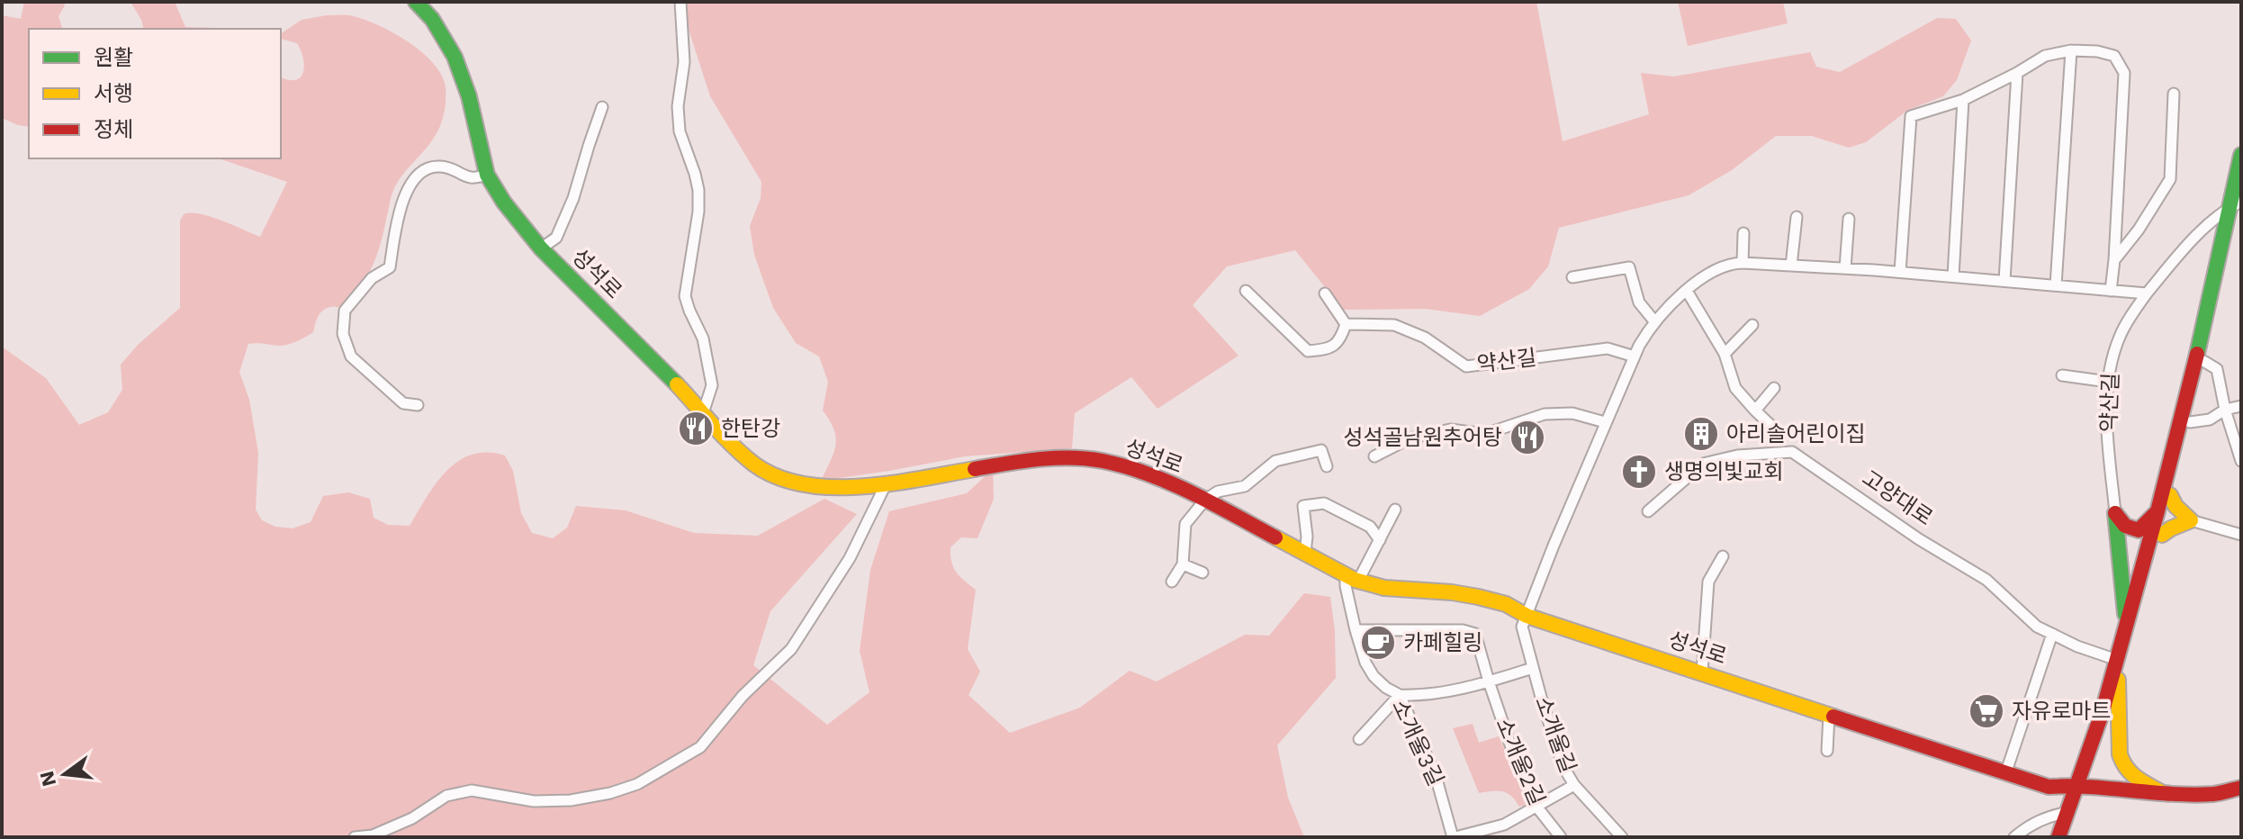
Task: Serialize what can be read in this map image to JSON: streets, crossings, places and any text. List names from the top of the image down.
{
  "streets": {
    "street": [
      "성석로",
      "약산길",
      "고양대로",
      "소개울길",
      "소개울3길",
      "소개울2길"
    ]
  },
  "crossings": [
    ["성석로", "소개울길"],
    ["성석로", "소개울3길"],
    ["소개울3길", "소개울2길"]
  ],
  "places": {
    "restaurant": ["한탄강", "성석골남원추어탕"],
    "building": ["아리솔어린이집"],
    "church": ["생명의빛교회"],
    "cafe": ["카페힐링"],
    "supermarket": ["자유로마트"]
  },
  "legend": ["원활", "서행", "정체"],
  "north": "left"
}
